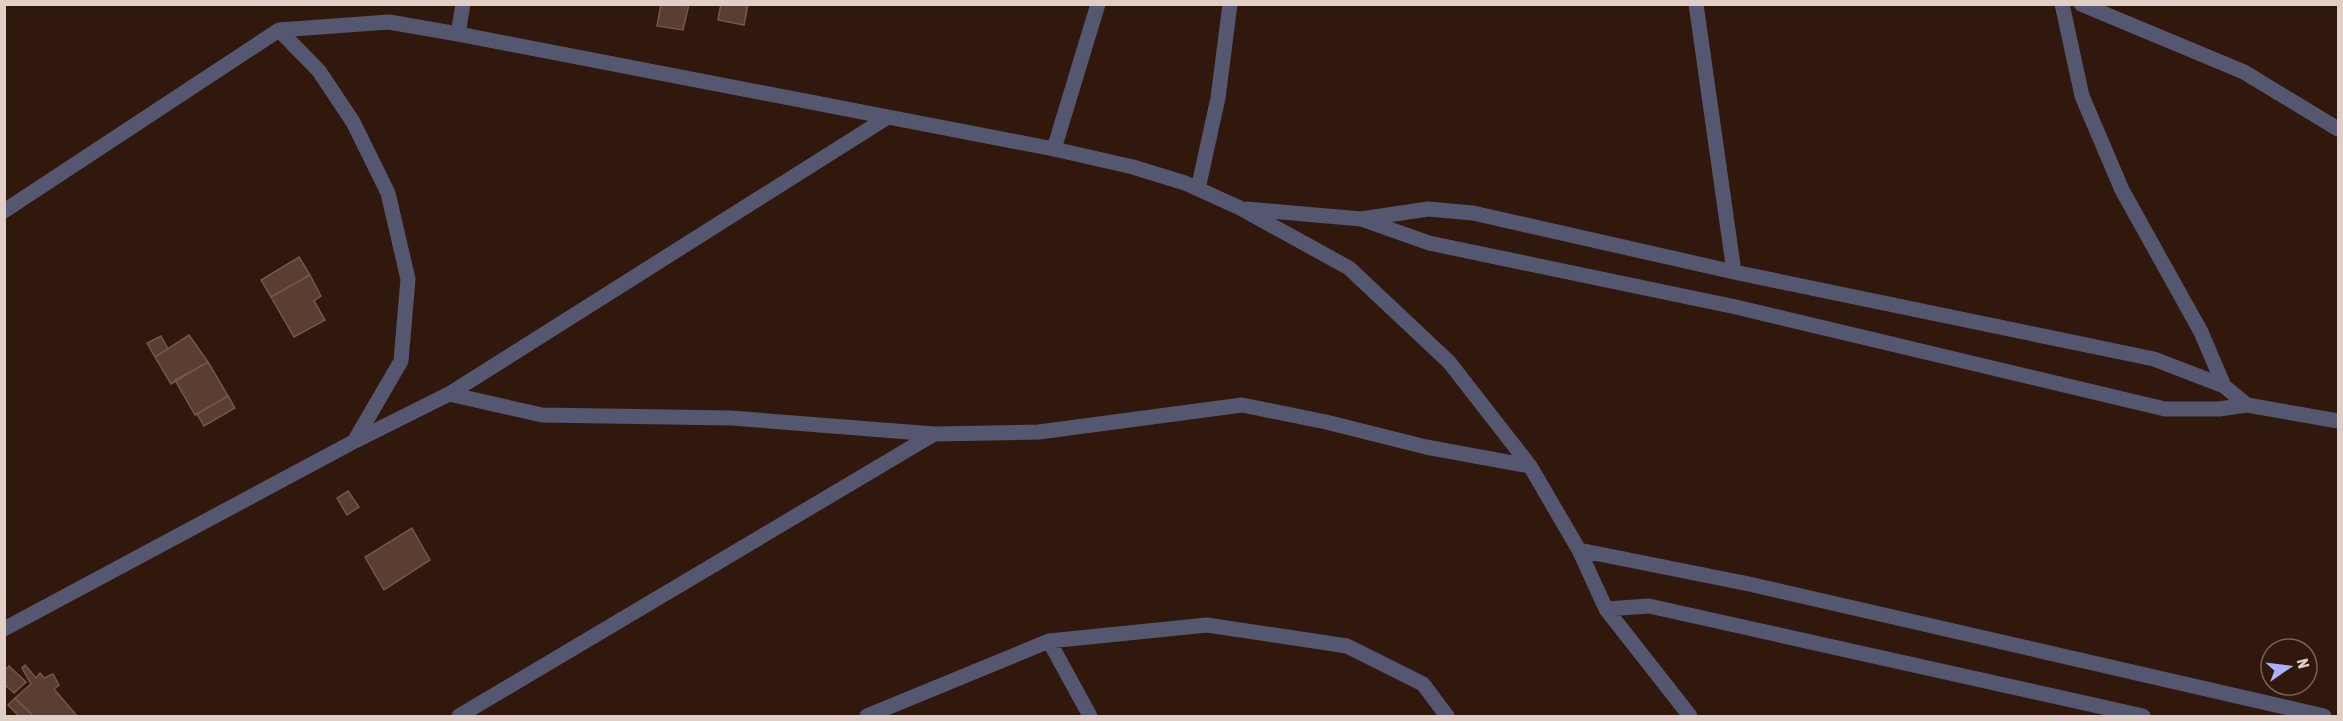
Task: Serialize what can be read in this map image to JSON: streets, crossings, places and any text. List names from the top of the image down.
{
  "north": "right"
}
